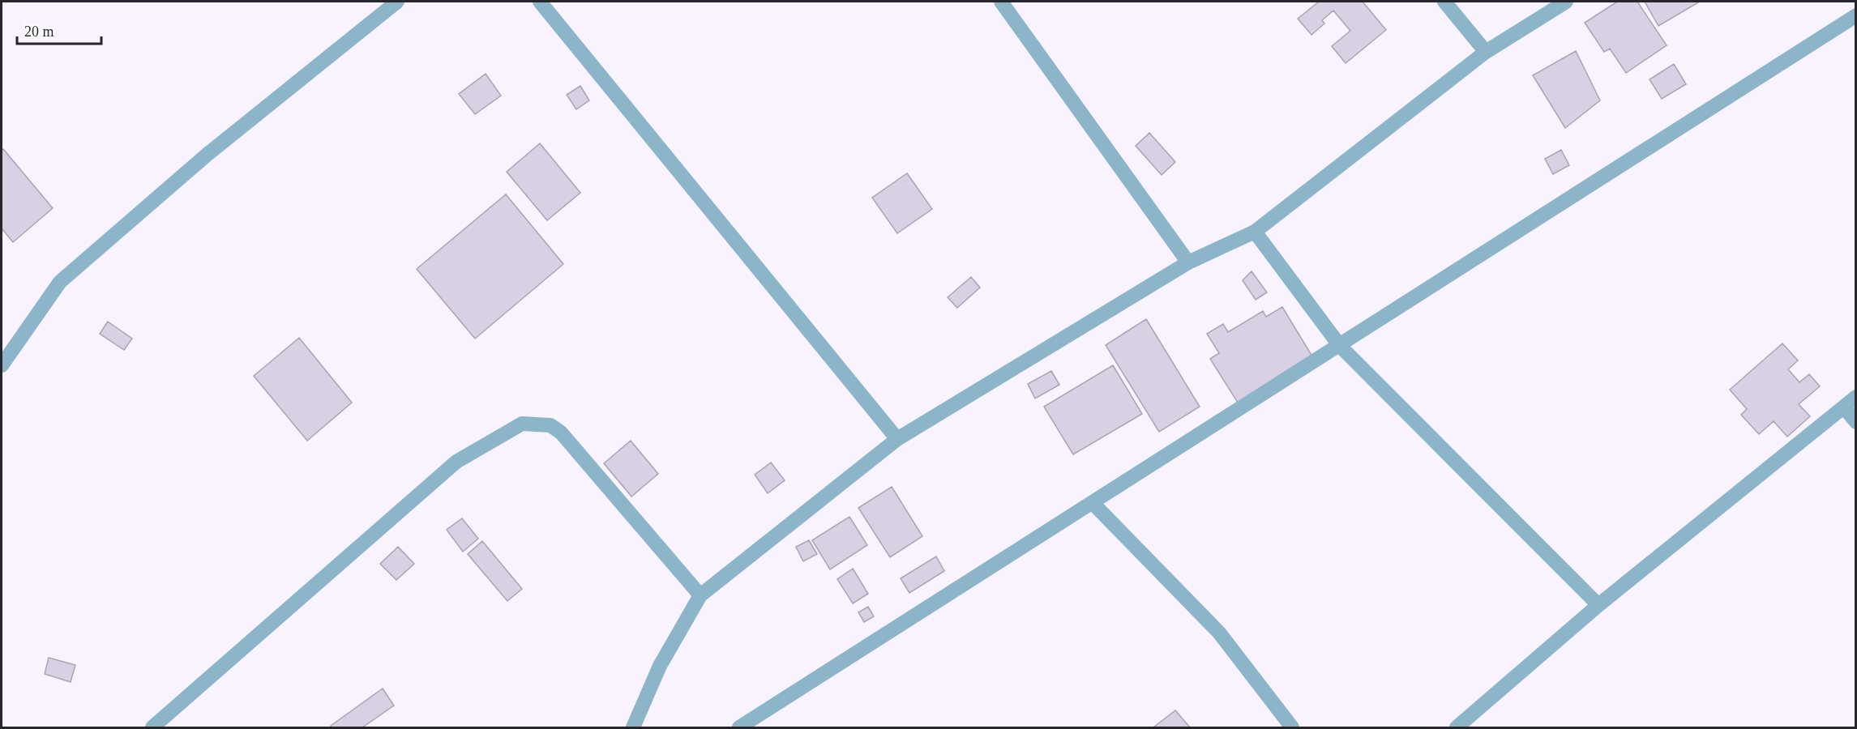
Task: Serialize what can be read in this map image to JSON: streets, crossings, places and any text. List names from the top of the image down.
{
  "scale_bar": "20 m"
}
